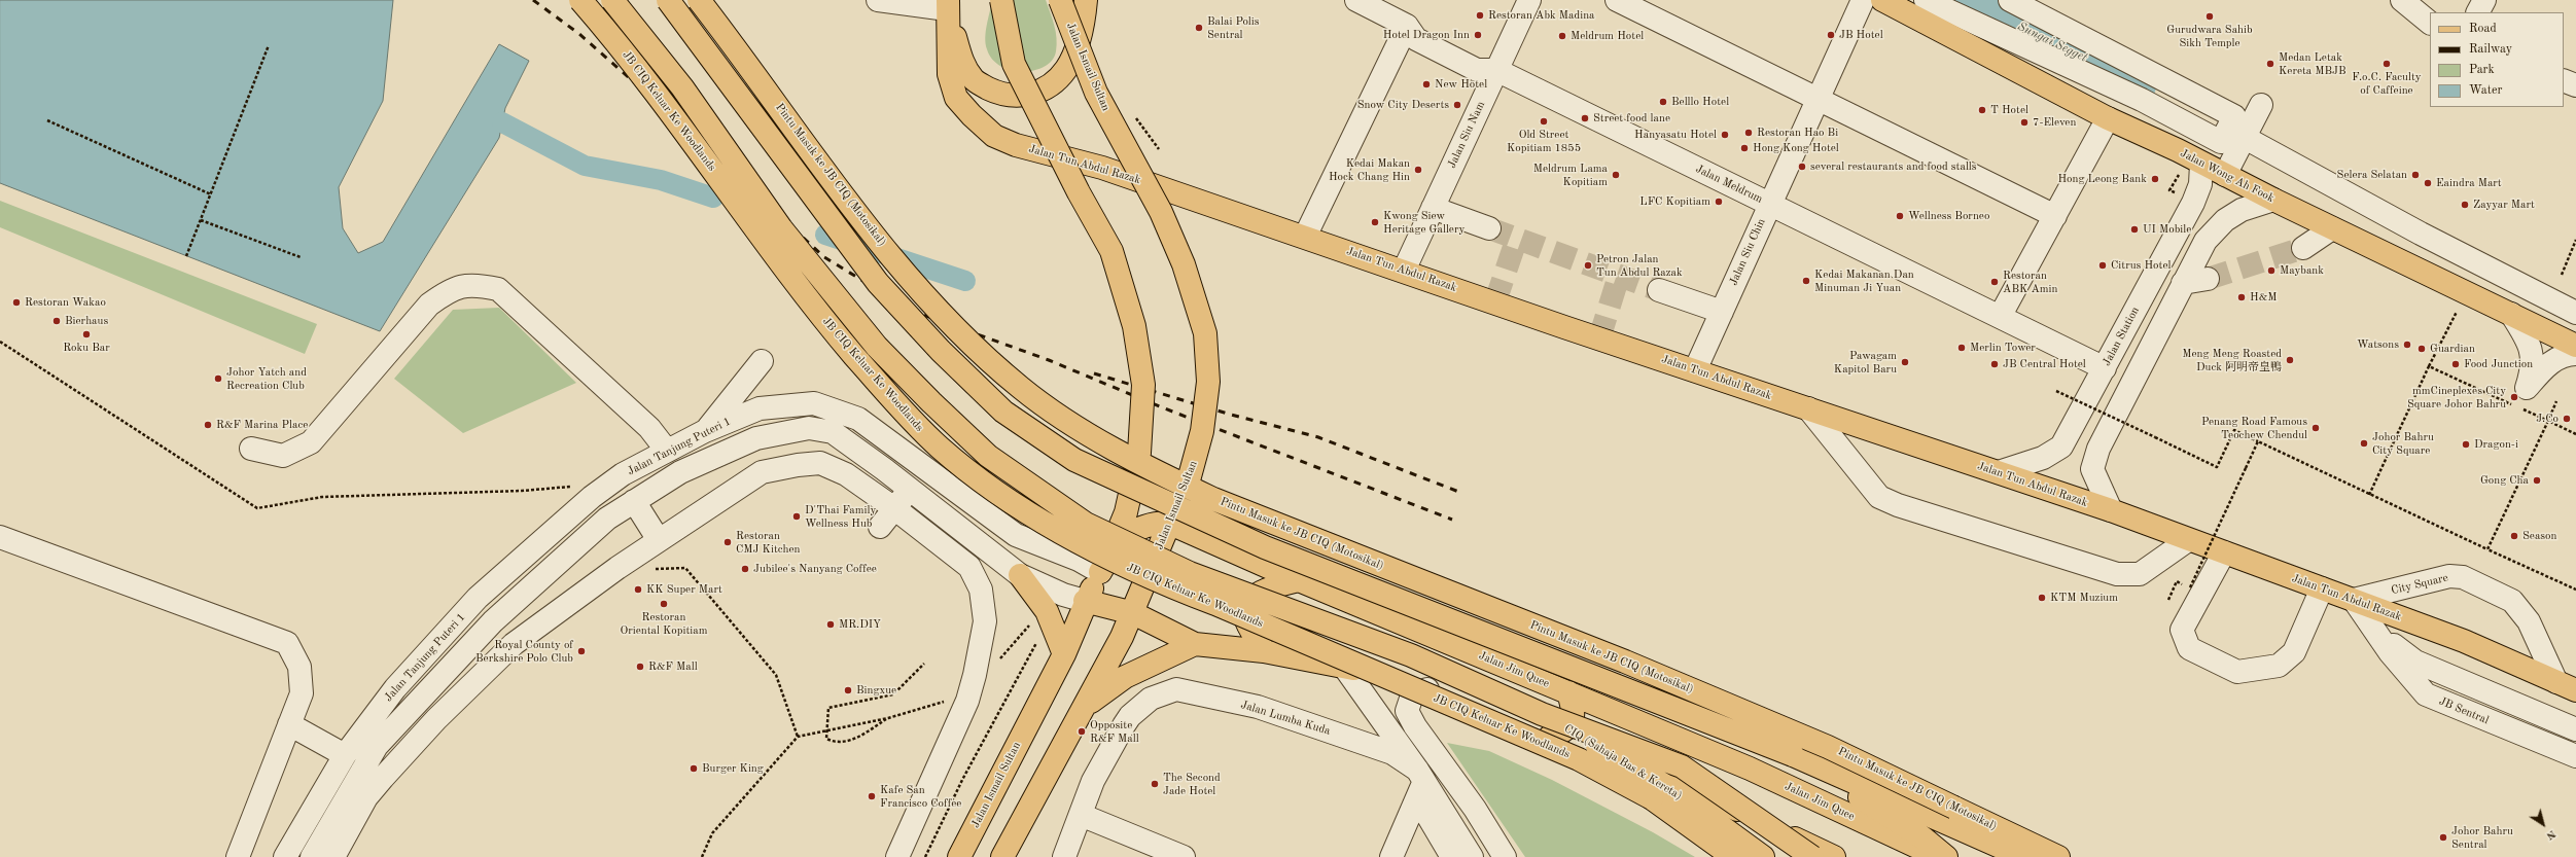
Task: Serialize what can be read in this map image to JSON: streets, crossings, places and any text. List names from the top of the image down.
{
  "streets": {
    "main road": [
      "Jalan Ismail Sultan",
      "JB CIQ Keluar Ke Woodlands",
      "Jalan Tun Abdul Razak",
      "Pintu Masuk ke JB CIQ (Motosikal)",
      "Jalan Wong Ah Fook",
      "Jalan Jim Quee",
      "CIQ (Sahaja Bas & Kereta)"
    ],
    "street": [
      "Jalan Siu Nam",
      "Jalan Meldrum",
      "Jalan Siu Chin",
      "Jalan Station",
      "Jalan Tanjung Puteri 1",
      "City Square",
      "JB Sentral",
      "Jalan Lumba Kuda"
    ]
  },
  "crossings": [
    ["Jalan Ismail Sultan", "Jalan Tanjung Puteri 1"],
    ["Jalan Ismail Sultan", "Jalan Jim Quee"],
    ["Jalan Siu Nam", "Jalan Tun Abdul Razak"],
    ["Jalan Siu Nam", "Jalan Meldrum"],
    ["Jalan Tun Abdul Razak", "Jalan Siu Chin"],
    ["Jalan Tun Abdul Razak", "Jalan Station"],
    ["Jalan Tun Abdul Razak", "City Square"],
    ["Jalan Tun Abdul Razak", "JB Sentral"],
    ["Jalan Wong Ah Fook", "Jalan Station"],
    ["Jalan Meldrum", "Jalan Siu Chin"],
    ["Jalan Meldrum", "Jalan Station"],
    ["City Square", "JB Sentral"]
  ],
  "water": ["Sungai Segget"],
  "places": [
    "Restoran Abk Madina",
    "Gurudwara Sahib Sikh Temple",
    "Balai Polis Sentral",
    "Hotel Dragon Inn",
    "JB Hotel",
    "Meldrum Hotel",
    "Medan Letak Kereta MBJB",
    "F.o.C. Faculty of Caffeine",
    "New Hotel",
    "Belllo Hotel",
    "Snow City Deserts",
    "T Hotel",
    "Street food lane",
    "Old Street Kopitiam 1855",
    "7-Eleven",
    "Restoran Hao Bi",
    "Hanyasatu Hotel",
    "Hong Kong Hotel",
    "several restaurants and food stalls",
    "Kedai Makan Hock Chang Hin",
    "Meldrum Lama Kopitiam",
    "Selera Selatan",
    "Hong Leong Bank",
    "Eaindra Mart",
    "LFC Kopitiam",
    "Zayyar Mart",
    "Wellness Borneo",
    "Kwong Siew Heritage Gallery",
    "UI Mobile",
    "Petron Jalan Tun Abdul Razak",
    "Citrus Hotel",
    "Maybank",
    "Kedai Makanan Dan Minuman Ji Yuan",
    "Restoran ABK Amin",
    "H&M",
    "Restoran Wakao",
    "Bierhaus",
    "Roku Bar",
    "Watsons",
    "Merlin Tower",
    "Guardian",
    "Meng Meng Roasted Duck 阿明帝皇鴨",
    "Pawagam Kapitol Baru",
    "JB Central Hotel",
    "Food Junction",
    "Johor Yatch and Recreation Club",
    "mmCineplexes City Square Johor Bahru",
    "J.Co",
    "R&F Marina Place",
    "Penang Road Famous Teochew Chendul",
    "Johor Bahru City Square",
    "Dragon-i",
    "Gong Cha",
    "D'Thai Family Wellness Hub",
    "Season",
    "Restoran CMJ Kitchen",
    "Jubilee's Nanyang Coffee",
    "KK Super Mart",
    "KTM Muzium",
    "Restoran Oriental Kopitiam",
    "MR.DIY",
    "Royal County of Berkshire Polo Club",
    "R&F Mall",
    "Bingxue",
    "Opposite R&F Mall",
    "Burger King",
    "The Second Jade Hotel",
    "Kafe San Francisco Coffee",
    "Johor Bahru Sentral"
  ],
  "legend": [
    "Road",
    "Railway",
    "Park",
    "Water"
  ],
  "north": "bottom right"
}
